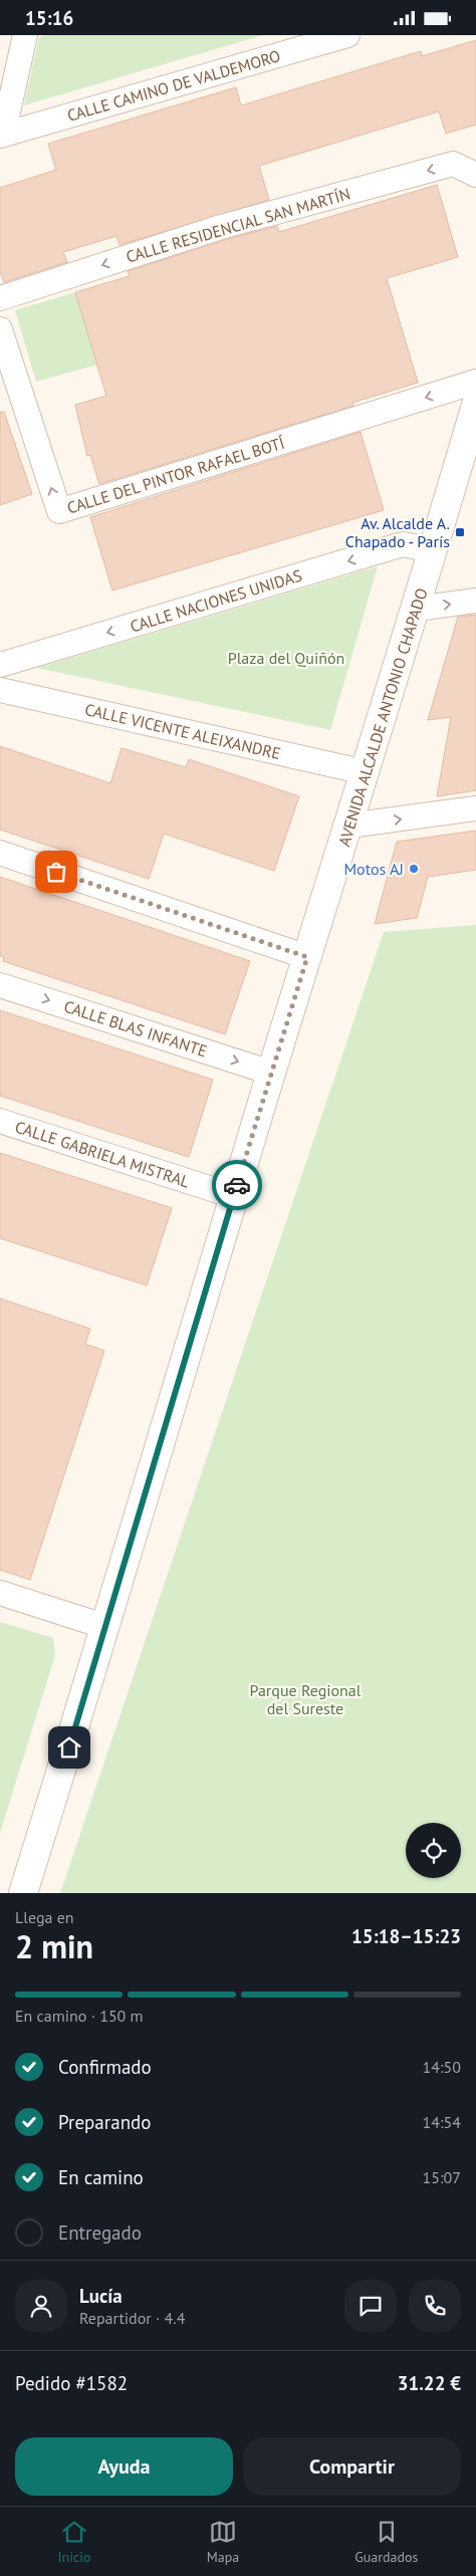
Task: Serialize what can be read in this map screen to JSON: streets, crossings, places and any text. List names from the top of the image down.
{
  "streets": {
    "main road": ["AVENIDA ALCALDE ANTONIO CHAPADO"],
    "street": [
      "CALLE CAMINO DE VALDEMORO",
      "CALLE RESIDENCIAL SAN MARTÍN",
      "CALLE DEL PINTOR RAFAEL BOTÍ",
      "CALLE NACIONES UNIDAS",
      "CALLE VICENTE ALEIXANDRE",
      "CALLE BLAS INFANTE",
      "CALLE GABRIELA MISTRAL"
    ]
  },
  "crossings": [
    ["CALLE NACIONES UNIDAS", "AVENIDA ALCALDE ANTONIO CHAPADO"],
    ["AVENIDA ALCALDE ANTONIO CHAPADO", "CALLE VICENTE ALEIXANDRE"],
    ["AVENIDA ALCALDE ANTONIO CHAPADO", "CALLE BLAS INFANTE"],
    ["AVENIDA ALCALDE ANTONIO CHAPADO", "CALLE GABRIELA MISTRAL"]
  ],
  "one_way": ["CALLE RESIDENCIAL SAN MARTÍN", "CALLE NACIONES UNIDAS"],
  "parks": ["Plaza del Quiñón", "Parque Regional del Sureste"],
  "places": {
    "transit": ["Av. Alcalde A. Chapado - París"],
    "other": ["Motos AJ"]
  },
  "page": {
    "status": "15:16",
    "heading": ["2 min", "Llega en", "15:18–15:23"],
    "panel": [
      "Lucía",
      "Repartidor · 4.4",
      "Pedido #1582",
      "31.22 €"
    ],
    "bar": "En camino · 150 m",
    "list": [
      ["Confirmado", "14:50"],
      ["Preparando", "14:54"],
      ["En camino", "15:07"],
      "Entregado"
    ],
    "buttons": ["Ayuda", "Compartir"],
    "tabs": ["Inicio", "Mapa", "Guardados"]
  }
}
